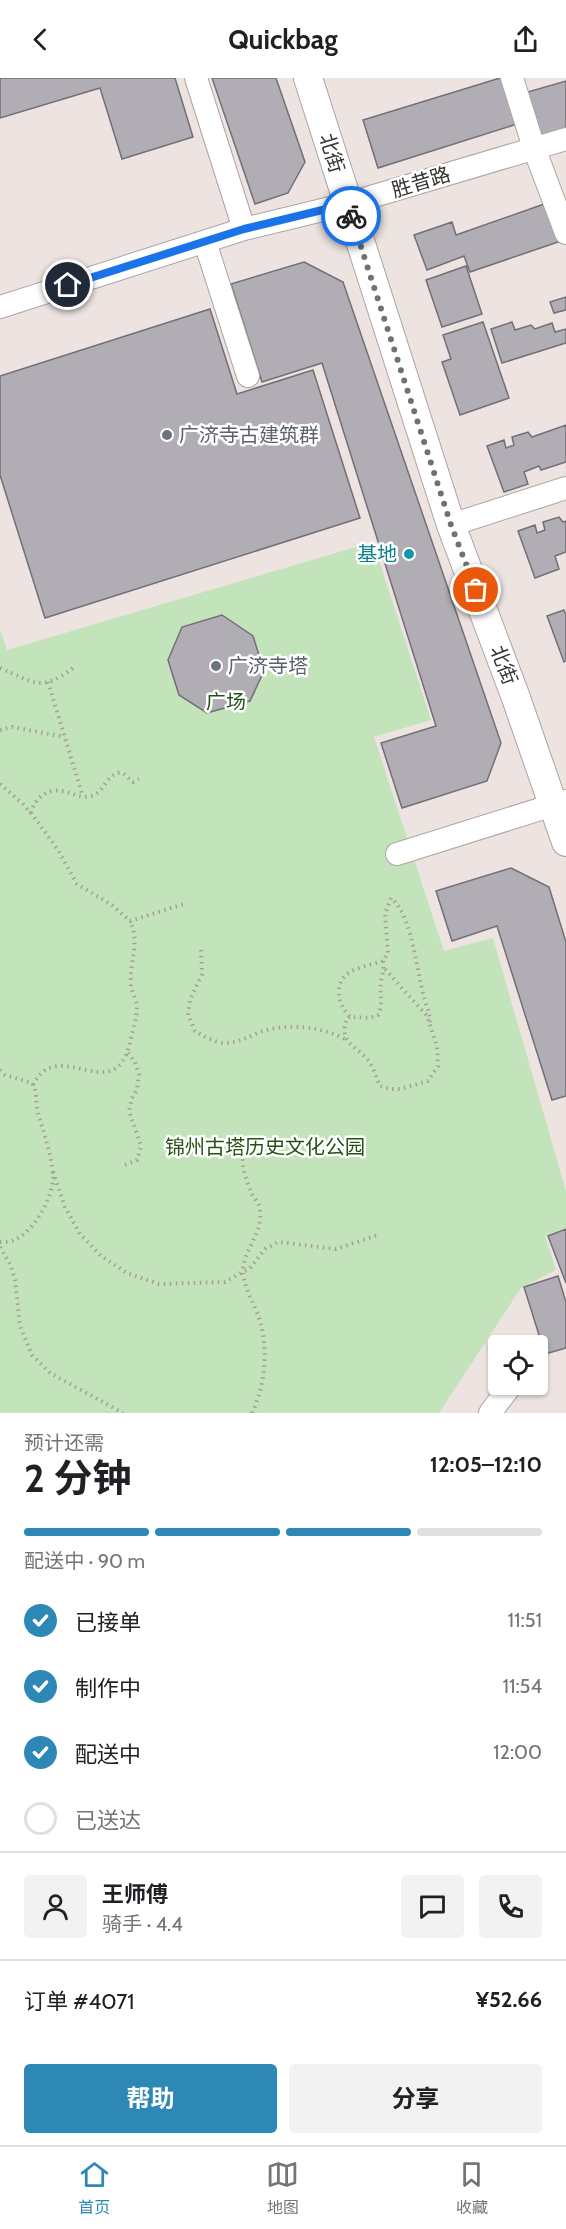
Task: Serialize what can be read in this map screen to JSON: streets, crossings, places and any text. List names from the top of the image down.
{
  "streets": {
    "street": ["北街", "胜昔路"]
  },
  "crossings": [
    ["北街", "胜昔路"]
  ],
  "parks": ["广场", "锦州古塔历史文化公园"],
  "places": ["广济寺古建筑群", "基地", "广济寺塔"],
  "page": {
    "header": "Quickbag",
    "heading": ["2 分钟", "预计还需", "12:05–12:10"],
    "panel": [
      "王师傅",
      "骑手 · 4.4",
      "订单 #4071",
      "¥52.66"
    ],
    "bar": "配送中 · 90 m",
    "list": [
      ["已接单", "11:51"],
      ["制作中", "11:54"],
      ["配送中", "12:00"],
      "已送达"
    ],
    "buttons": ["帮助", "分享"],
    "tabs": ["首页", "地图", "收藏"]
  }
}
